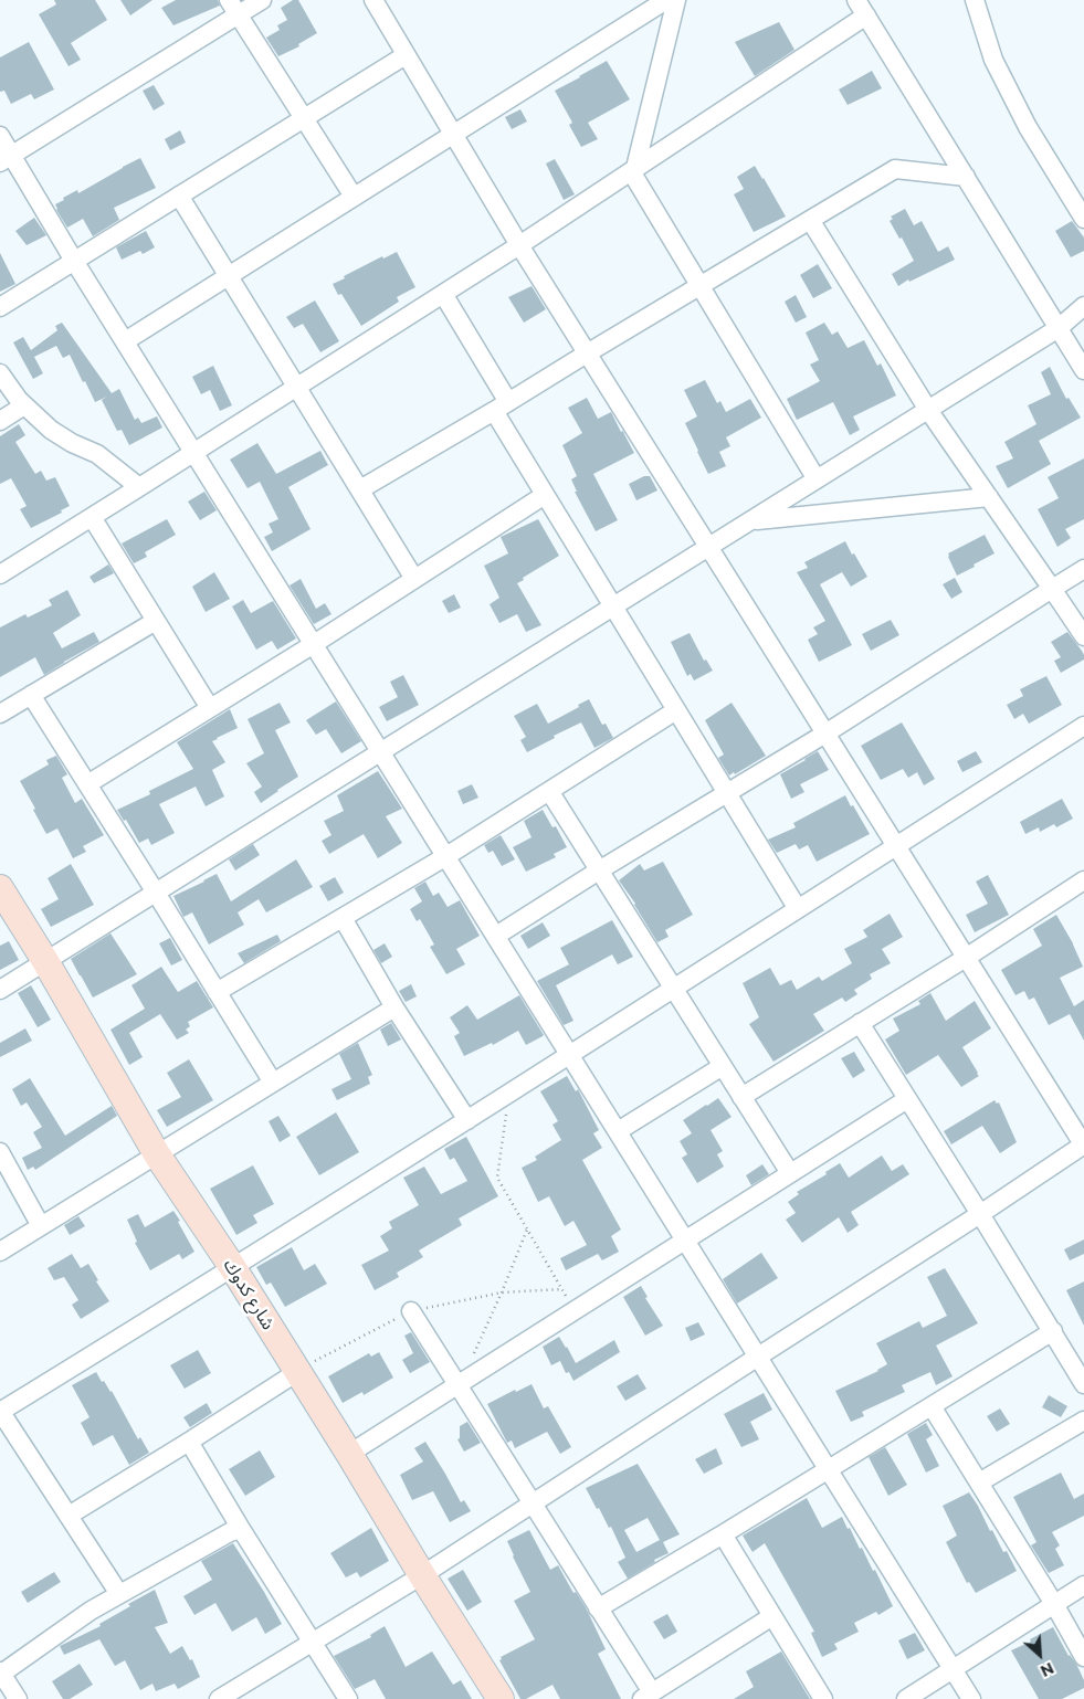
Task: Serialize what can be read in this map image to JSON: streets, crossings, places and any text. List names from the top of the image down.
{
  "streets": {
    "street": ["شارع كدوك"]
  },
  "north": "bottom right"
}
